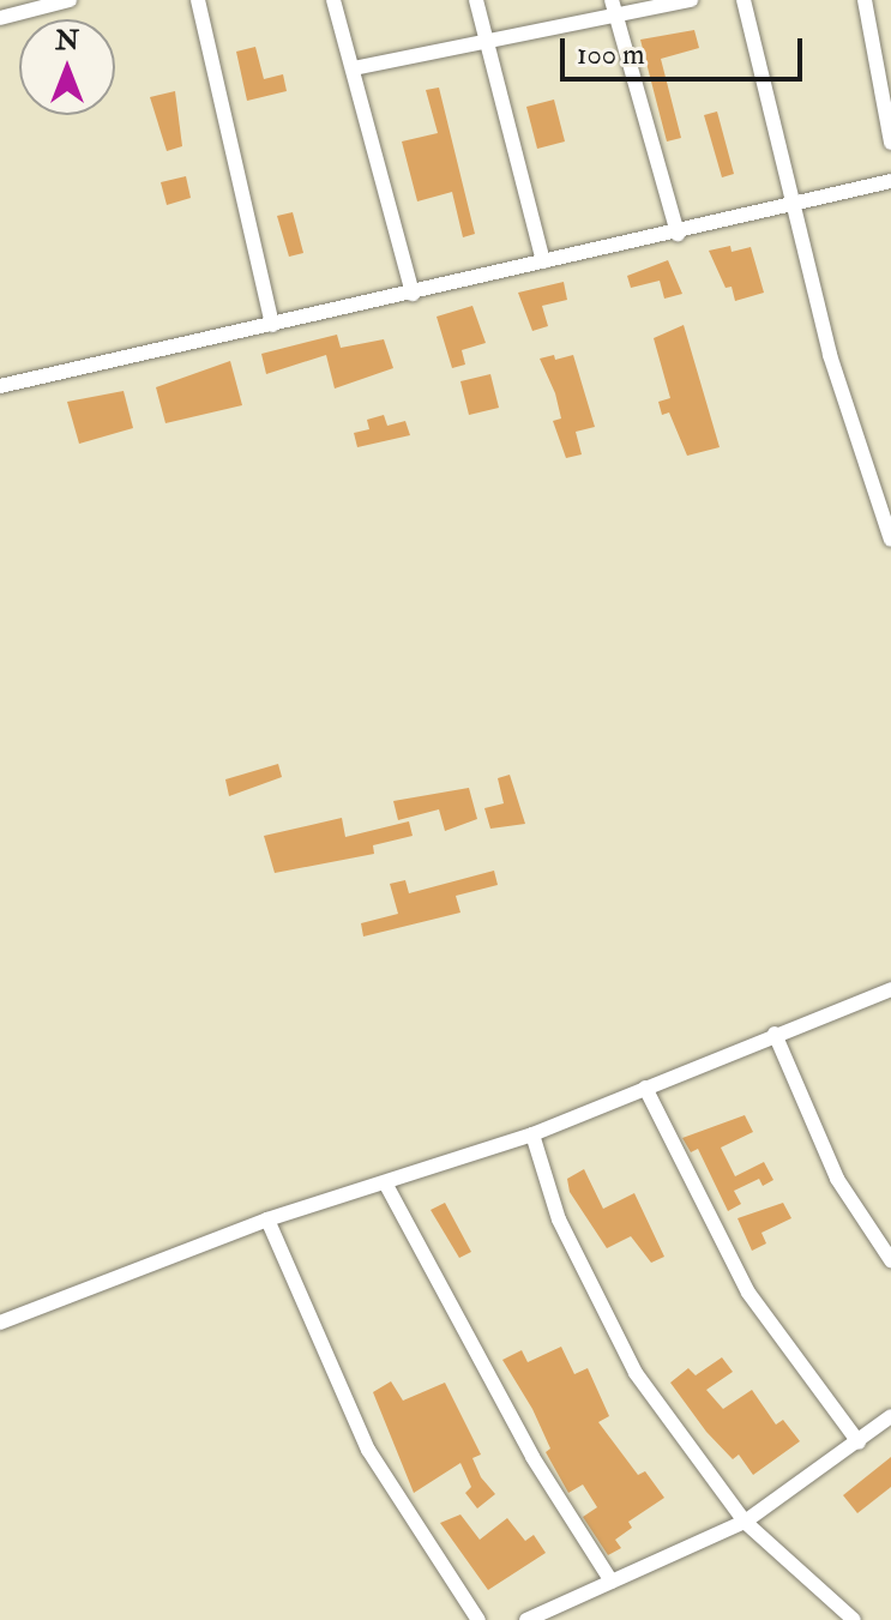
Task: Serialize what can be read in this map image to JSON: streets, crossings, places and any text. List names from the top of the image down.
{
  "scale_bar": "100 m",
  "north": "top"
}
